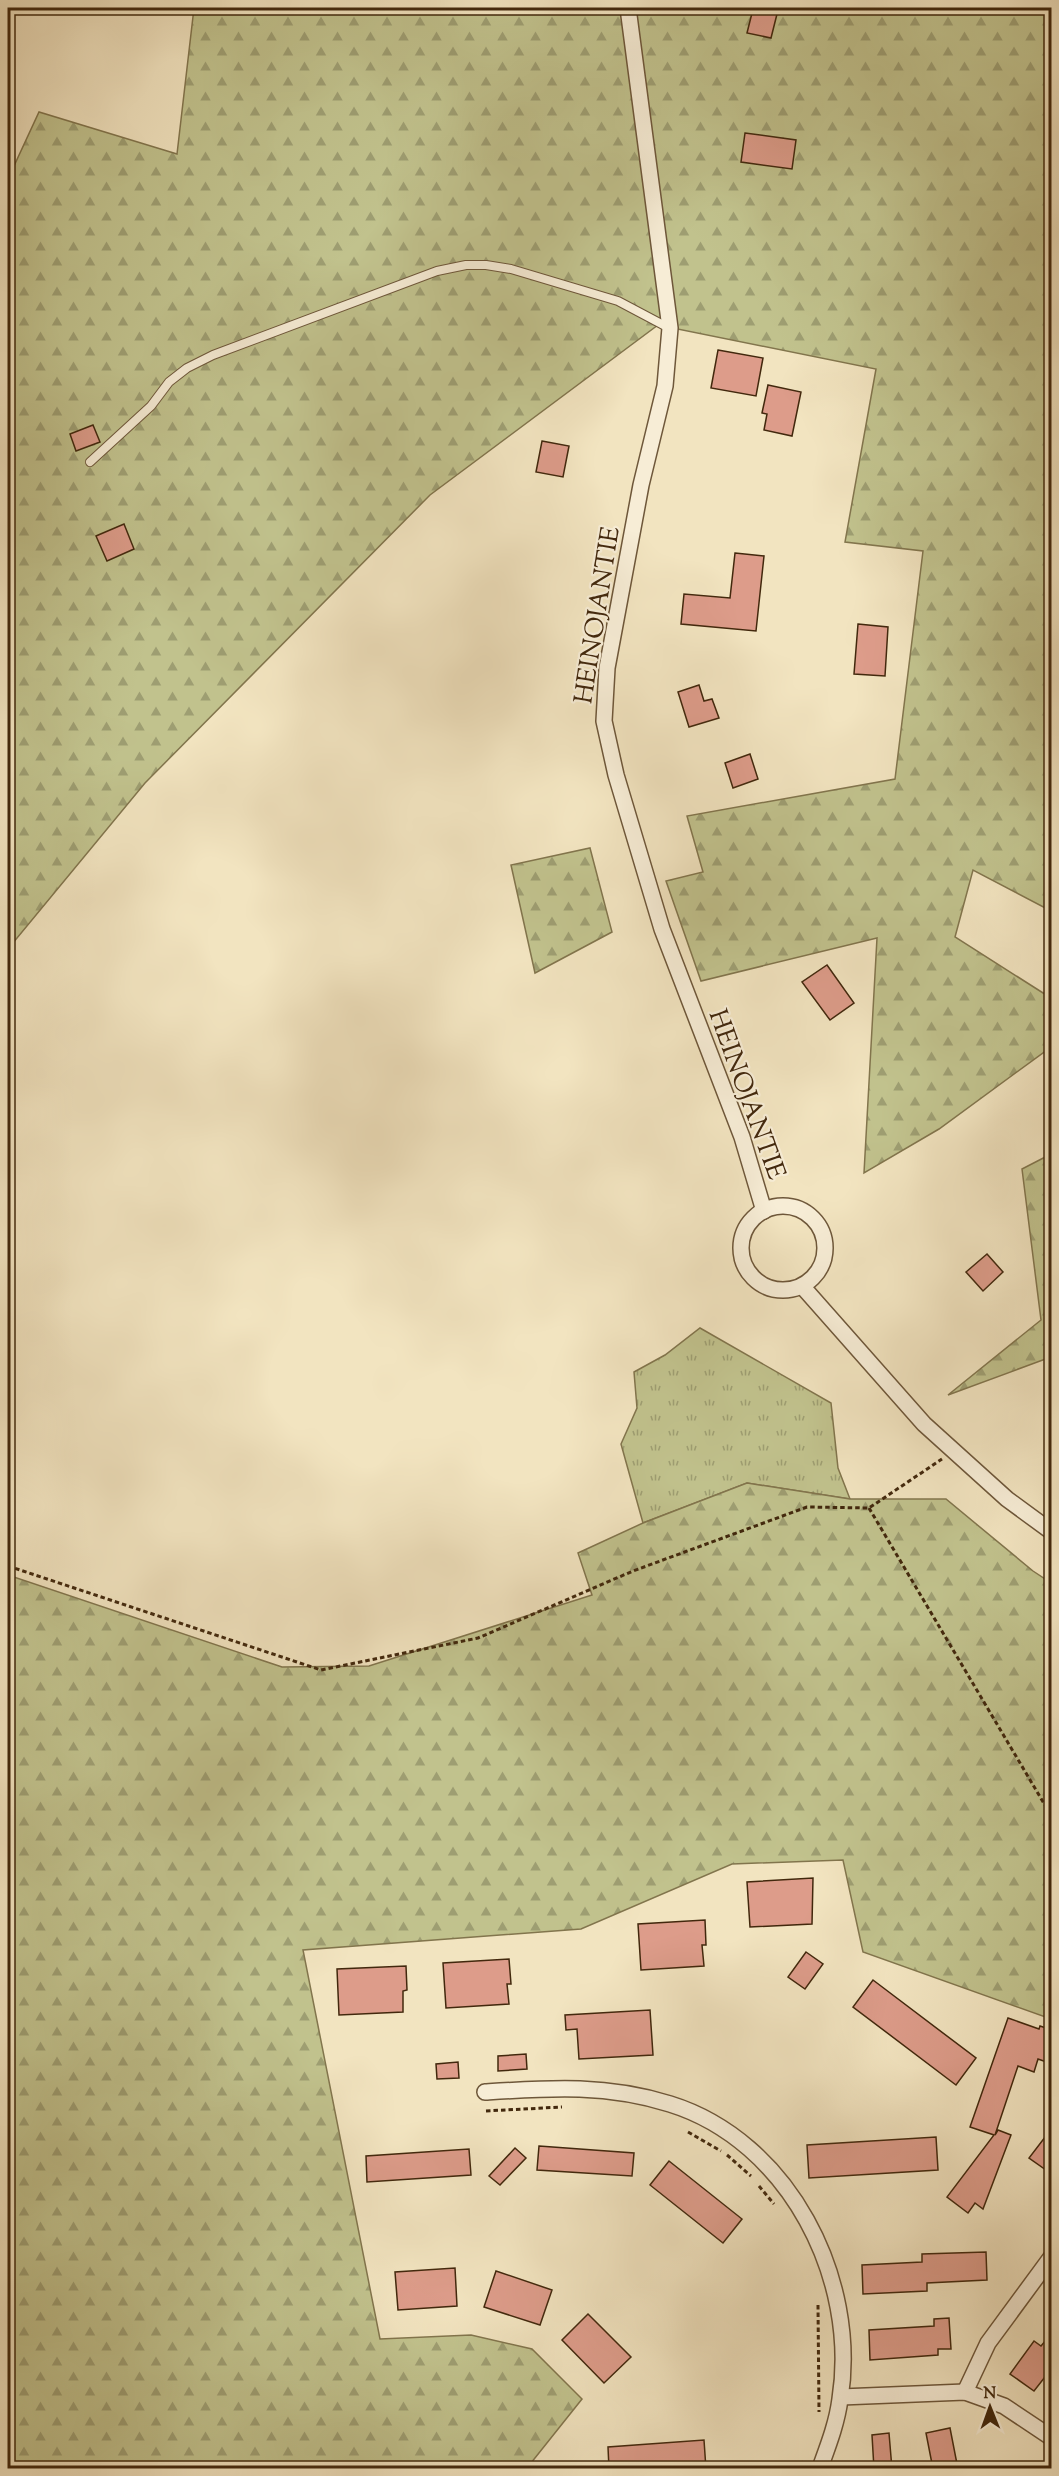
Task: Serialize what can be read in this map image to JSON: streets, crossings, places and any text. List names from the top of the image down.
{
  "streets": {
    "street": ["HEINOJANTIE"]
  },
  "north": "top"
}
